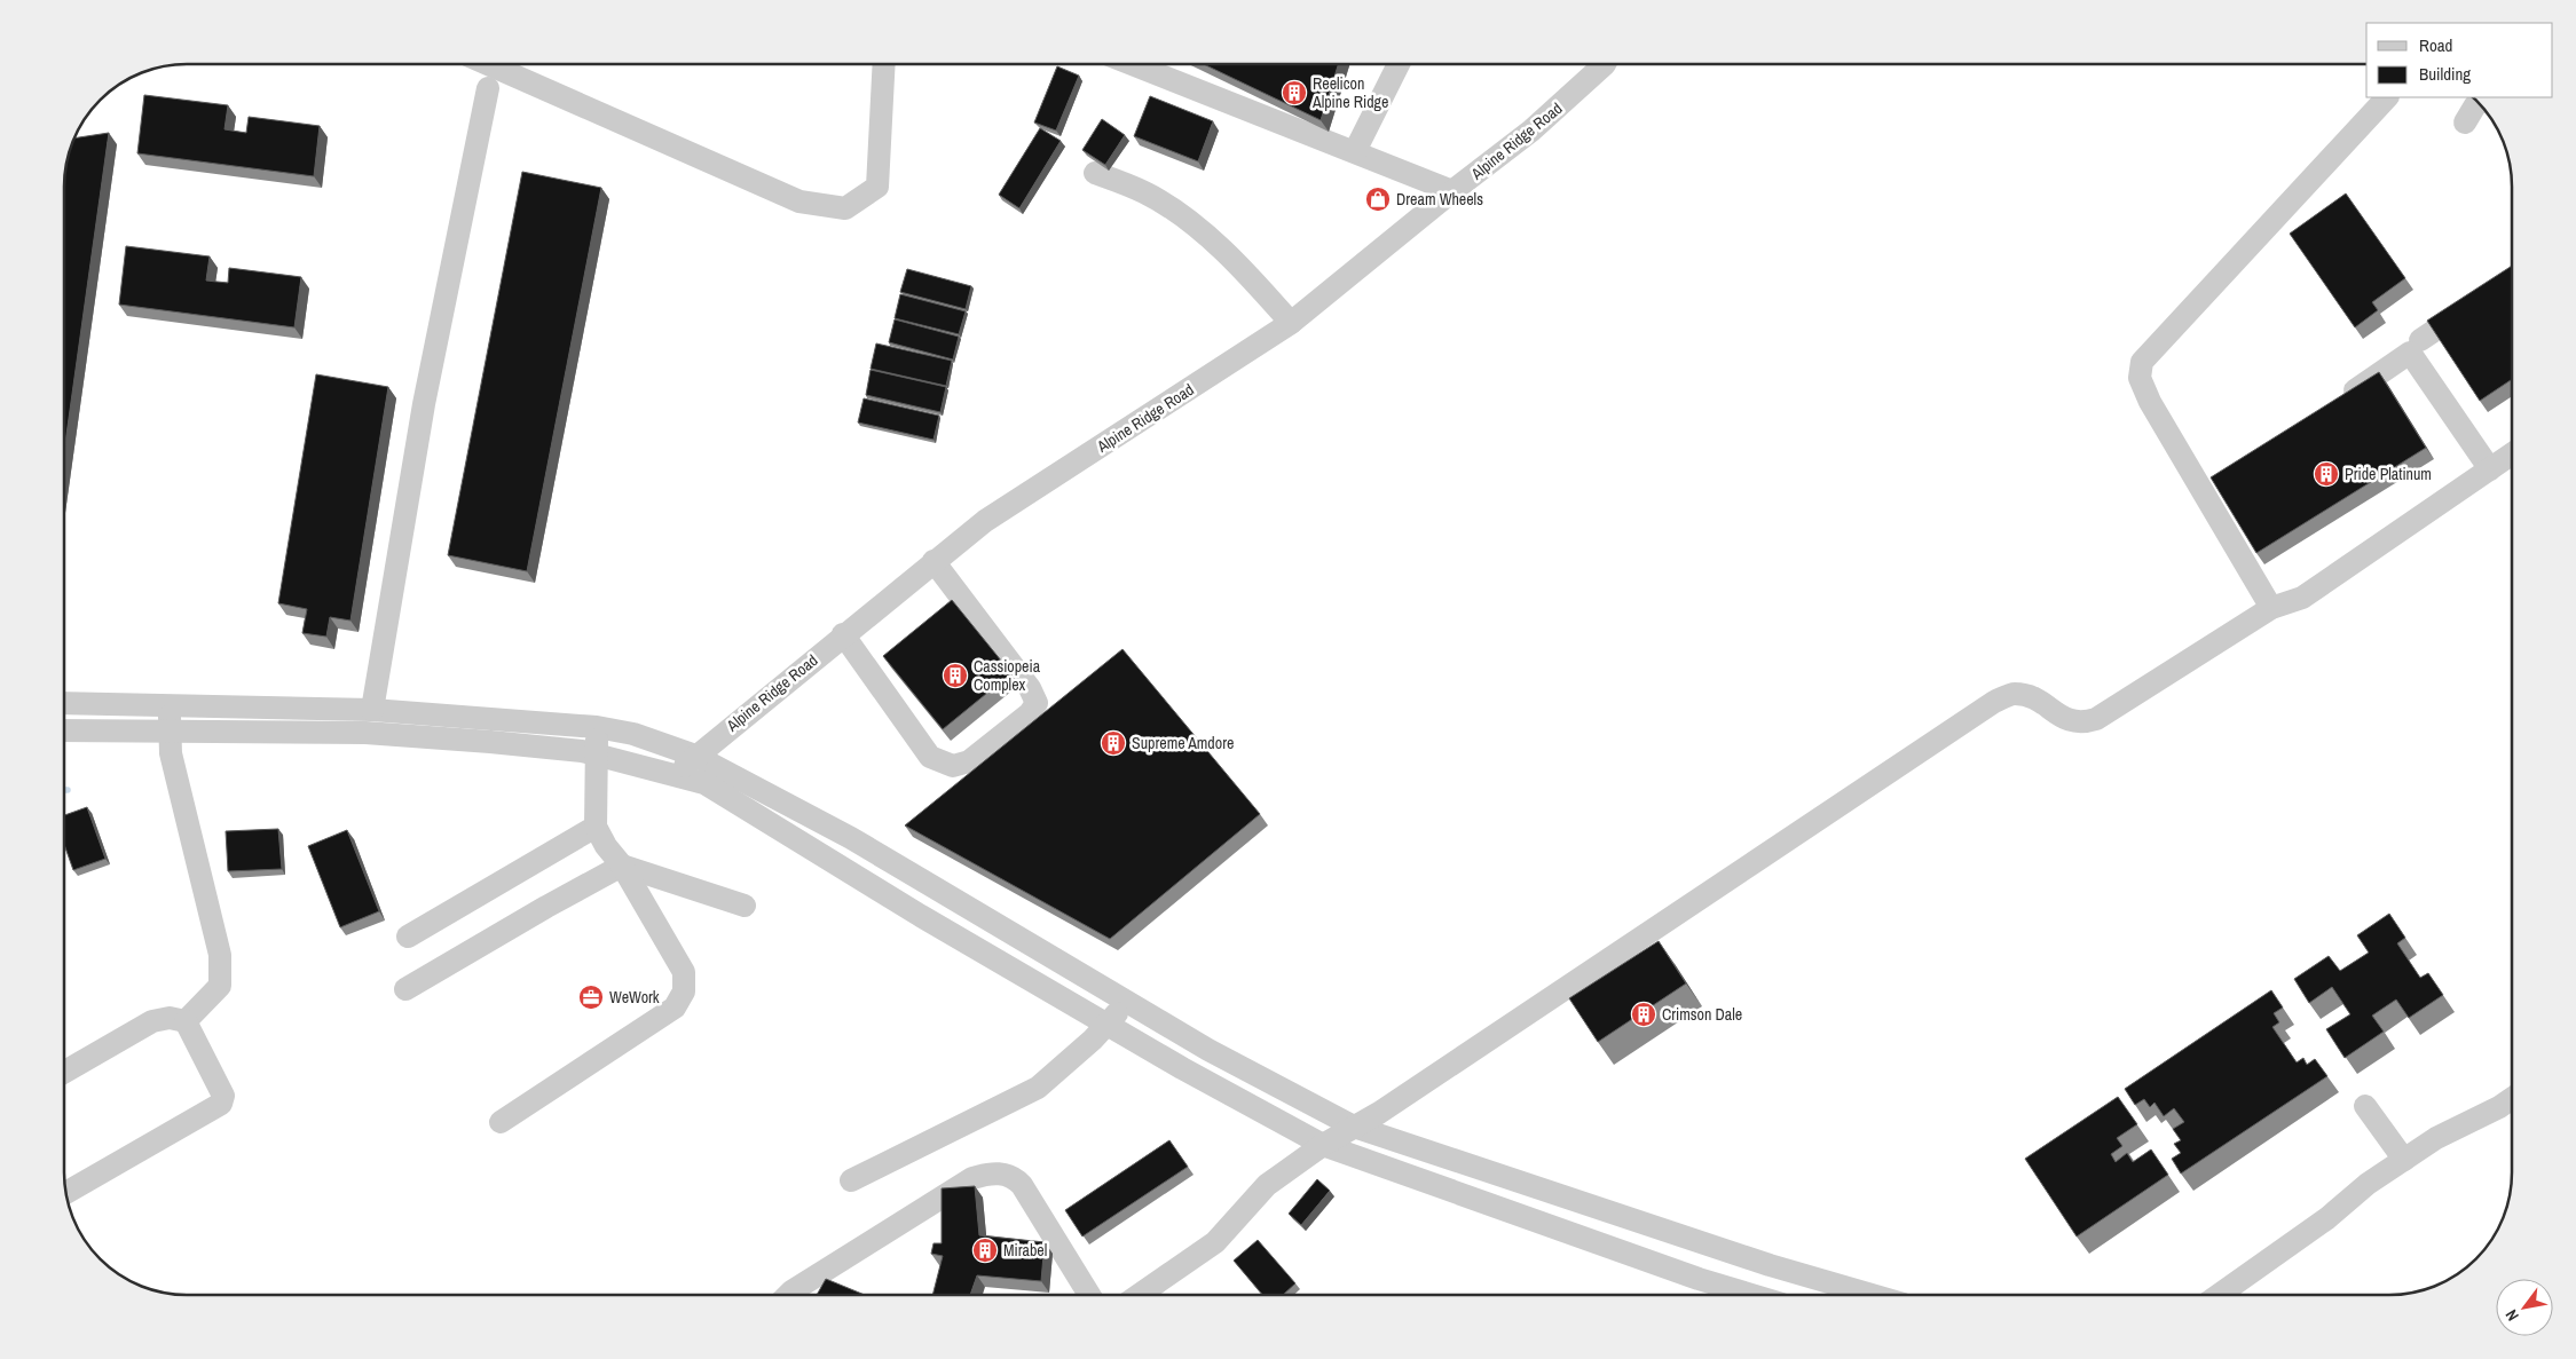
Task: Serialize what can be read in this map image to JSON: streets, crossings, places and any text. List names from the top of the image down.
{
  "streets": {
    "street": ["Alpine Ridge Road"]
  },
  "places": {
    "building": [
      "Reelicon Alpine Ridge",
      "Pride Platinum",
      "Cassiopeia Complex",
      "Supreme Amdore",
      "Crimson Dale",
      "Mirabel"
    ],
    "shop": ["Dream Wheels"],
    "office": ["WeWork"]
  },
  "legend": ["Road", "Building"],
  "north": "bottom left"
}
